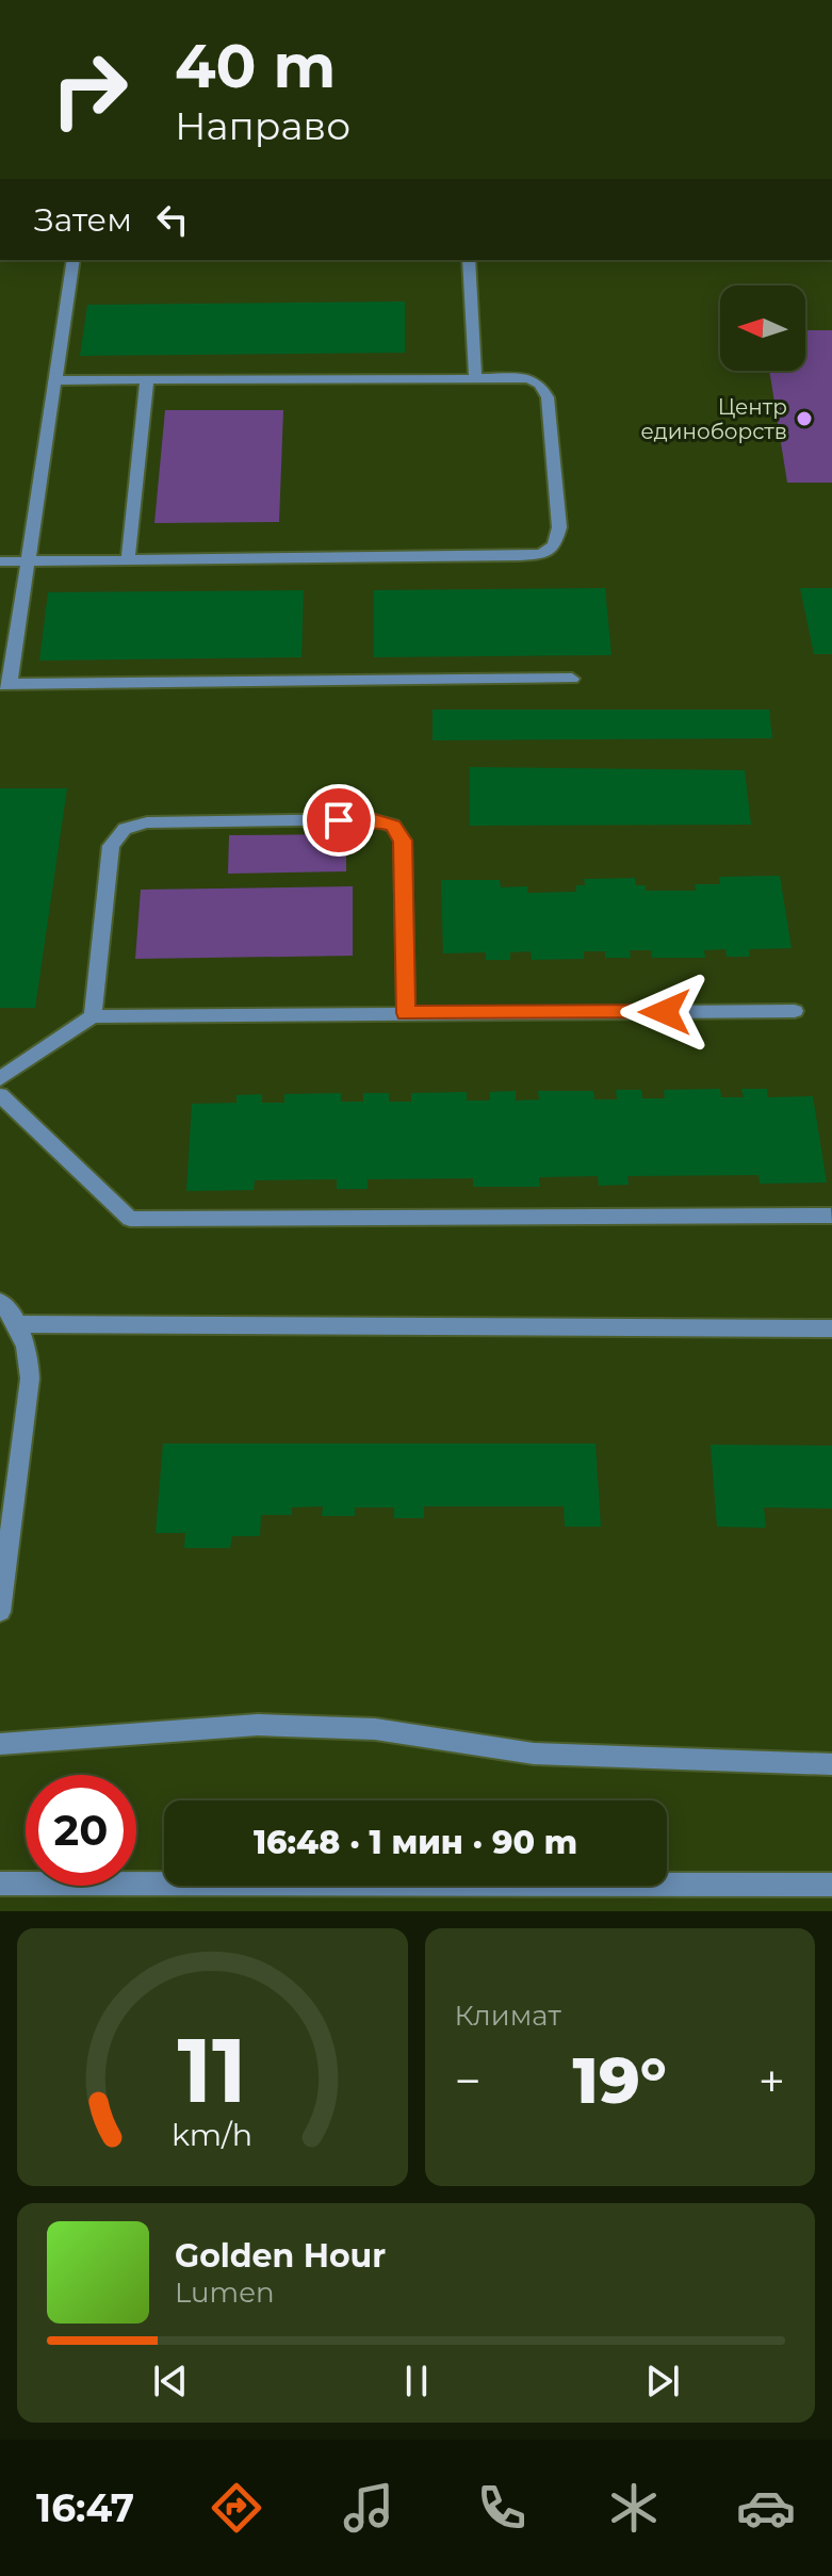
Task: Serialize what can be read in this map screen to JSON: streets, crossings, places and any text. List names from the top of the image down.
{
  "places": ["Центр единоборств"],
  "north": "left",
  "page": {
    "turn": ["40 m", "Направо"],
    "then": "Затем",
    "limit": "20",
    "trip": "16:48 · 1 мин · 90 m",
    "tile": "Климат",
    "heat": ["−", "19°", "+"],
    "song": ["Golden Hour", "Lumen"],
    "tabs": "16:47",
    "gauge": ["11", "km/h"]
  }
}
